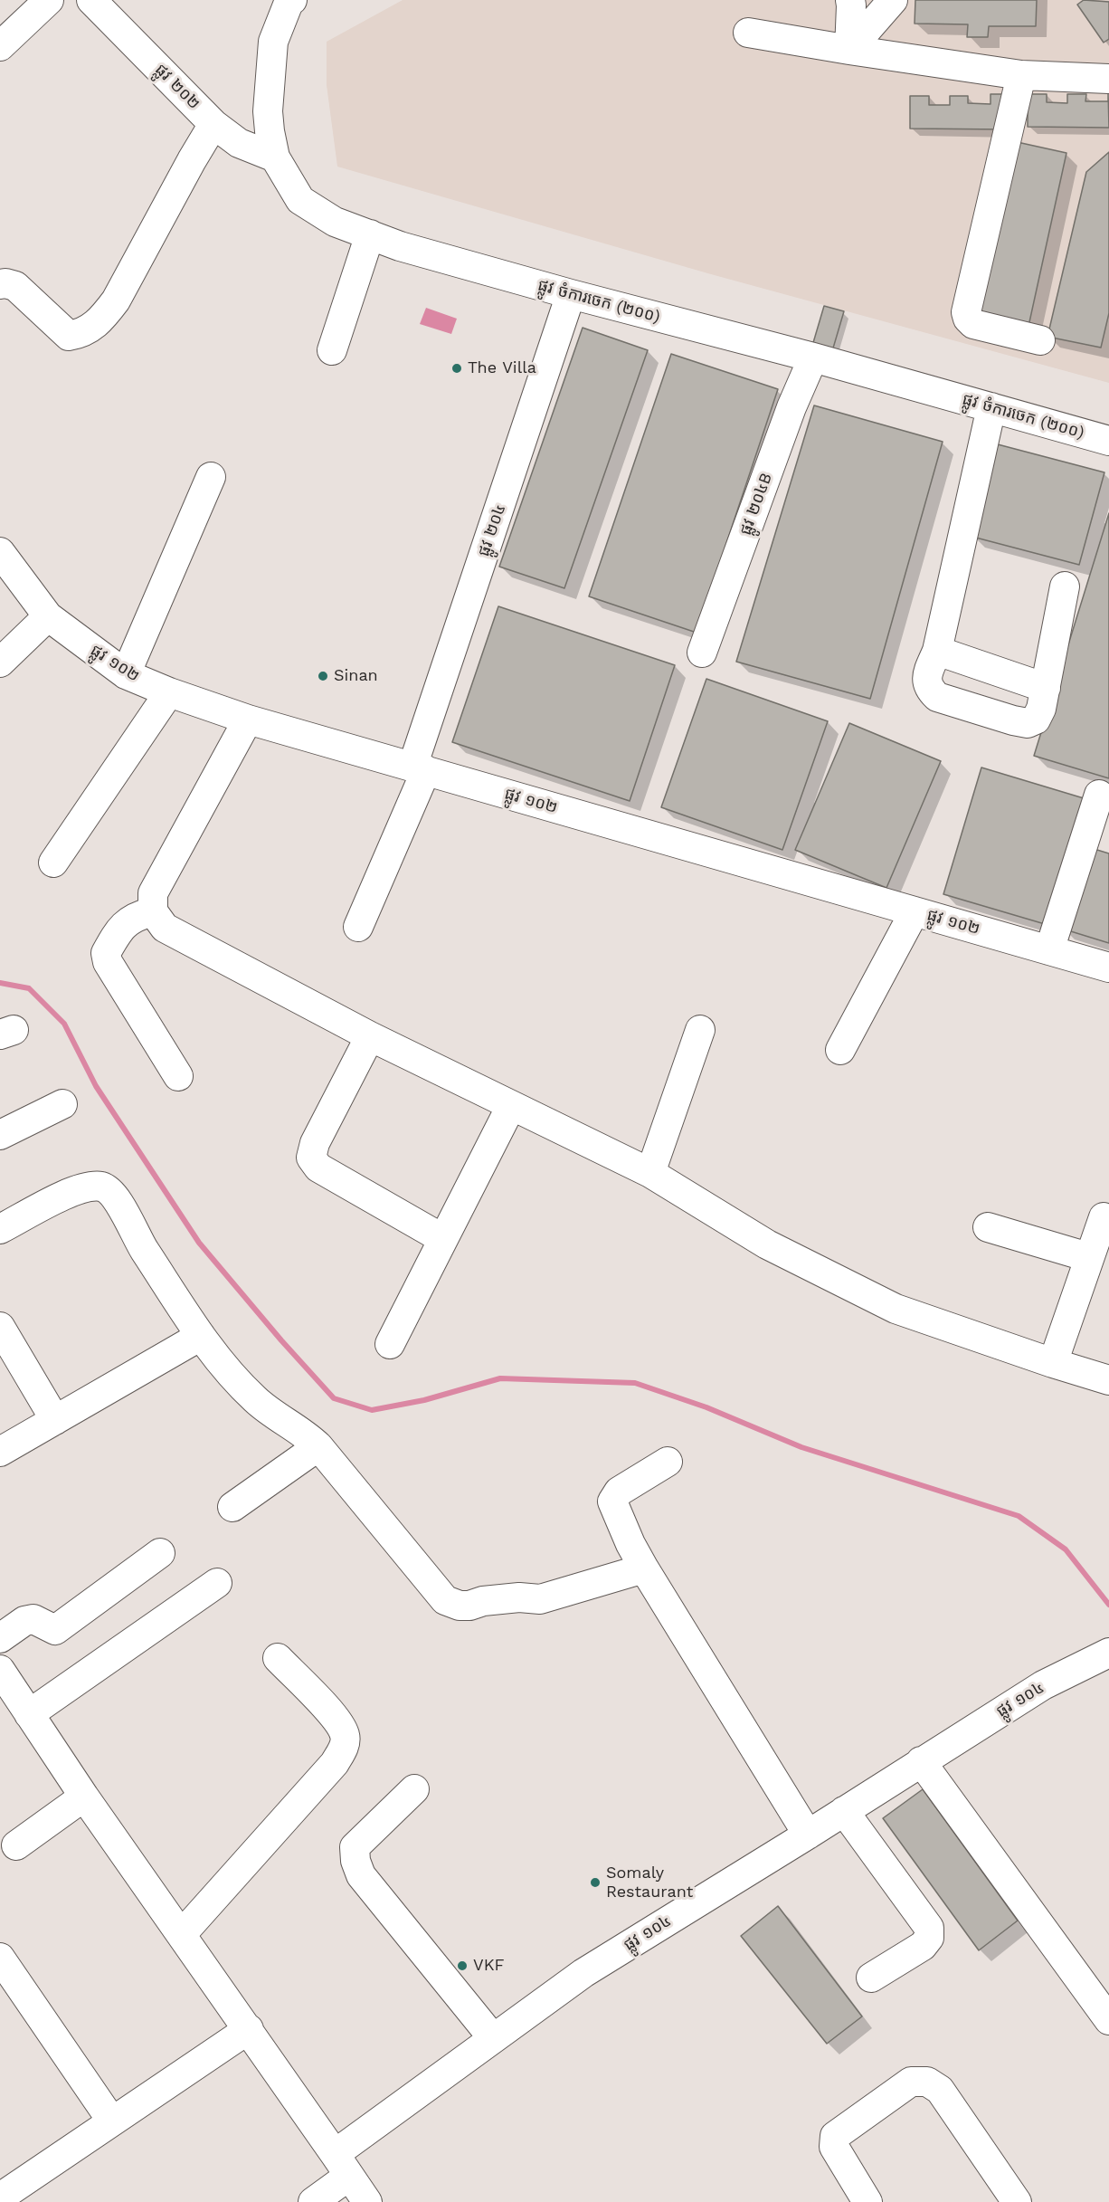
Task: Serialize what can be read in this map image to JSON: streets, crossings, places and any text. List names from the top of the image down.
{
  "streets": {
    "street": [
      "ផ្លូវ ២០២",
      "ផ្លូវ ចំការចេក (២០០)",
      "ផ្លូវ ២០៤B",
      "ផ្លូវ ២០៤",
      "ផ្លូវ ១០២",
      "ផ្លូវ ១០៤"
    ]
  },
  "crossings": [
    ["ផ្លូវ ២០២", "ផ្លូវ ចំការចេក (២០០)"],
    ["ផ្លូវ ចំការចេក (២០០)", "ផ្លូវ ២០៤B"],
    ["ផ្លូវ ចំការចេក (២០០)", "ផ្លូវ ២០៤"],
    ["ផ្លូវ ២០៤", "ផ្លូវ ១០២"]
  ],
  "places": [
    "The Villa",
    "Sinan",
    "Somaly Restaurant",
    "VKF"
  ]
}
